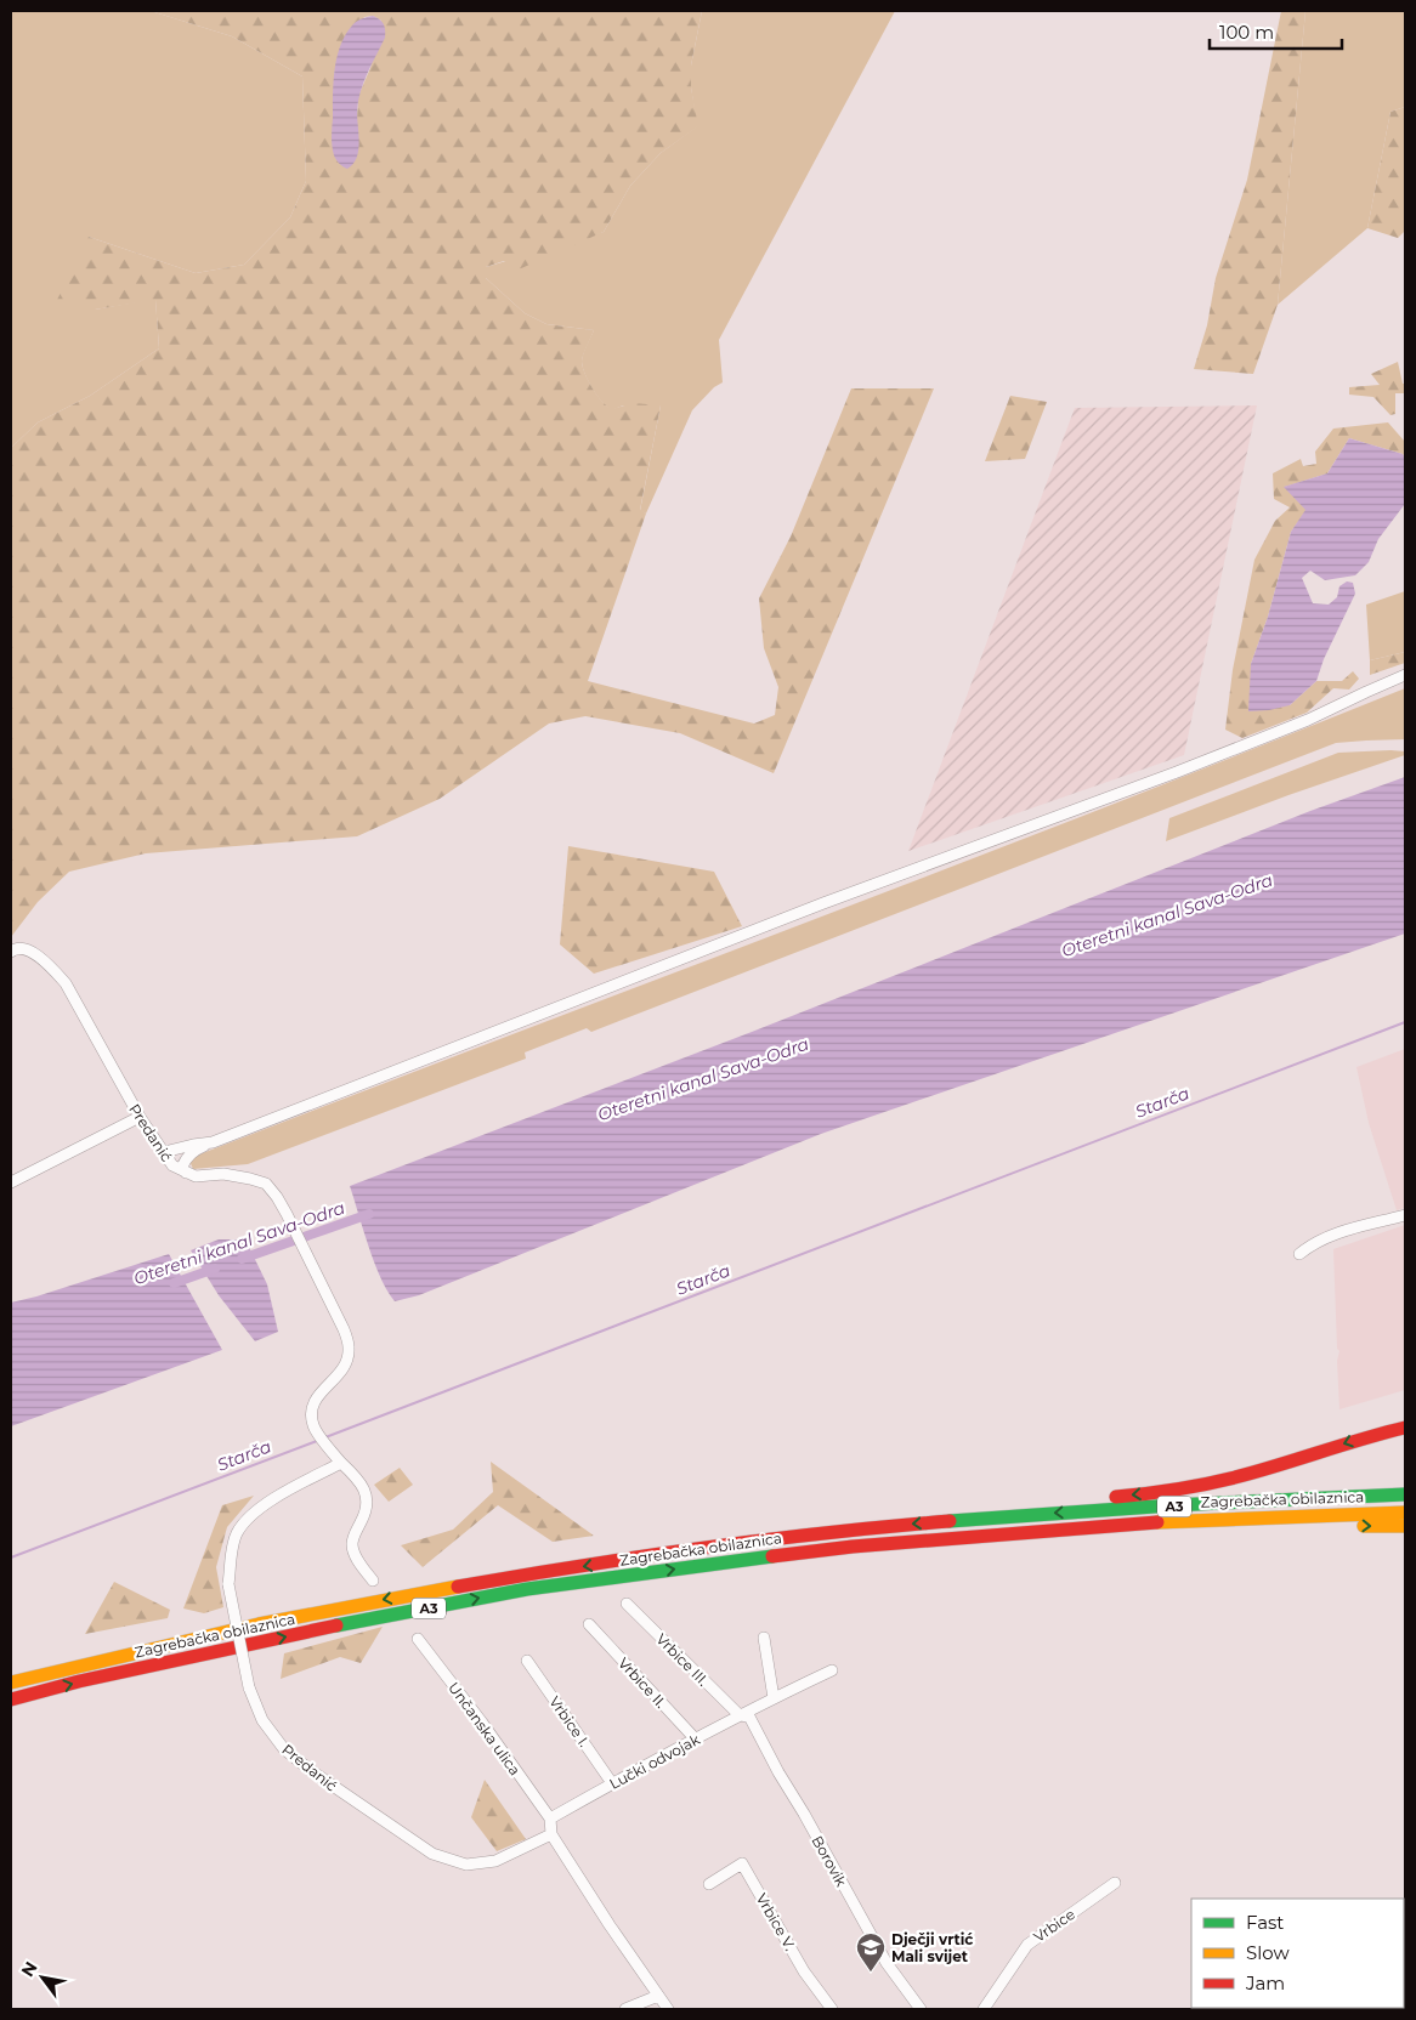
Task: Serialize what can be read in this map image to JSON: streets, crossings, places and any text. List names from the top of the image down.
{
  "streets": {
    "highway": ["Zagrebačka obilaznica", "A3"],
    "street": [
      "Predanić",
      "Vrbice III.",
      "Vrbice II.",
      "Vrbice I.",
      "Unčanska ulica",
      "Lučki odvojak",
      "Borovik",
      "Vrbice V.",
      "Vrbice"
    ]
  },
  "crossings": [
    ["Vrbice III.", "Lučki odvojak"],
    ["Vrbice III.", "Borovik"],
    ["Vrbice II.", "Lučki odvojak"],
    ["Vrbice I.", "Lučki odvojak"],
    ["Unčanska ulica", "Lučki odvojak"],
    ["Lučki odvojak", "Borovik"]
  ],
  "water": ["Oteretni kanal Sava-Odra", "Starča"],
  "places": {
    "school or university": ["Dječji vrtić Mali svijet"]
  },
  "legend": ["Fast", "Slow", "Jam"],
  "scale_bar": "100 m",
  "north": "top left"
}
